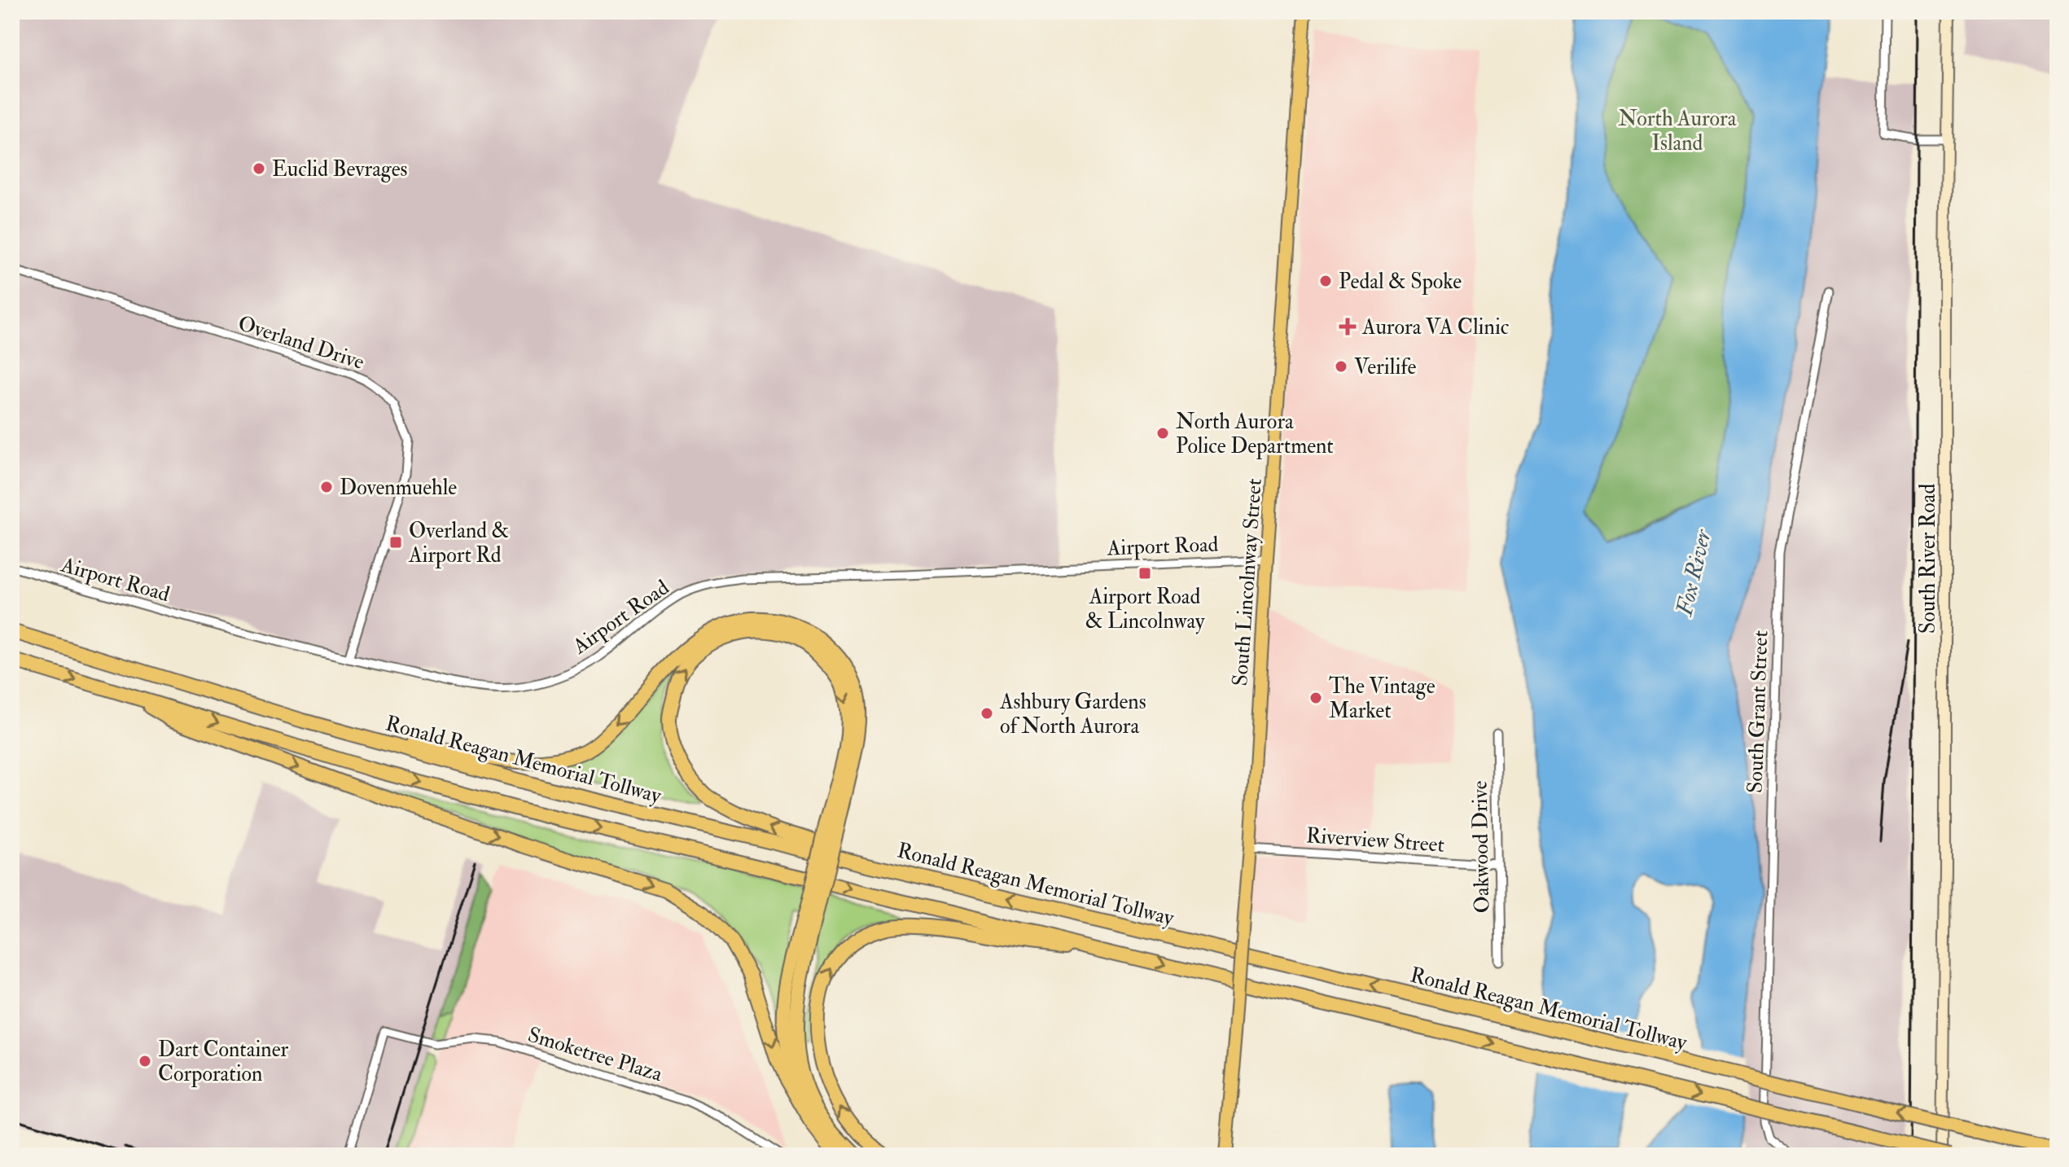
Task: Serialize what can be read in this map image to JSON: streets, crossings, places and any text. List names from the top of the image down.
{
  "streets": {
    "highway": ["Ronald Reagan Memorial Tollway"],
    "main road": ["South River Road", "South Lincolnway Street"],
    "street": [
      "Overland Drive",
      "Airport Road",
      "South Grant Street",
      "Riverview Street",
      "Oakwood Drive",
      "Smoketree Plaza"
    ]
  },
  "crossings": [
    ["Overland Drive", "Airport Road"],
    ["Airport Road", "South Lincolnway Street"],
    ["South Lincolnway Street", "Riverview Street"],
    ["Riverview Street", "Oakwood Drive"]
  ],
  "water": ["Fox River"],
  "parks": ["North Aurora Island"],
  "places": {
    "other": [
      "Euclid Bevrages",
      "Pedal & Spoke",
      "Verilife",
      "North Aurora Police Department",
      "Dovenmuehle",
      "The Vintage Market",
      "Ashbury Gardens of North Aurora",
      "Dart Container Corporation"
    ],
    "health": ["Aurora VA Clinic"],
    "transit": ["Overland & Airport Rd", "Airport Road & Lincolnway"]
  }
}
